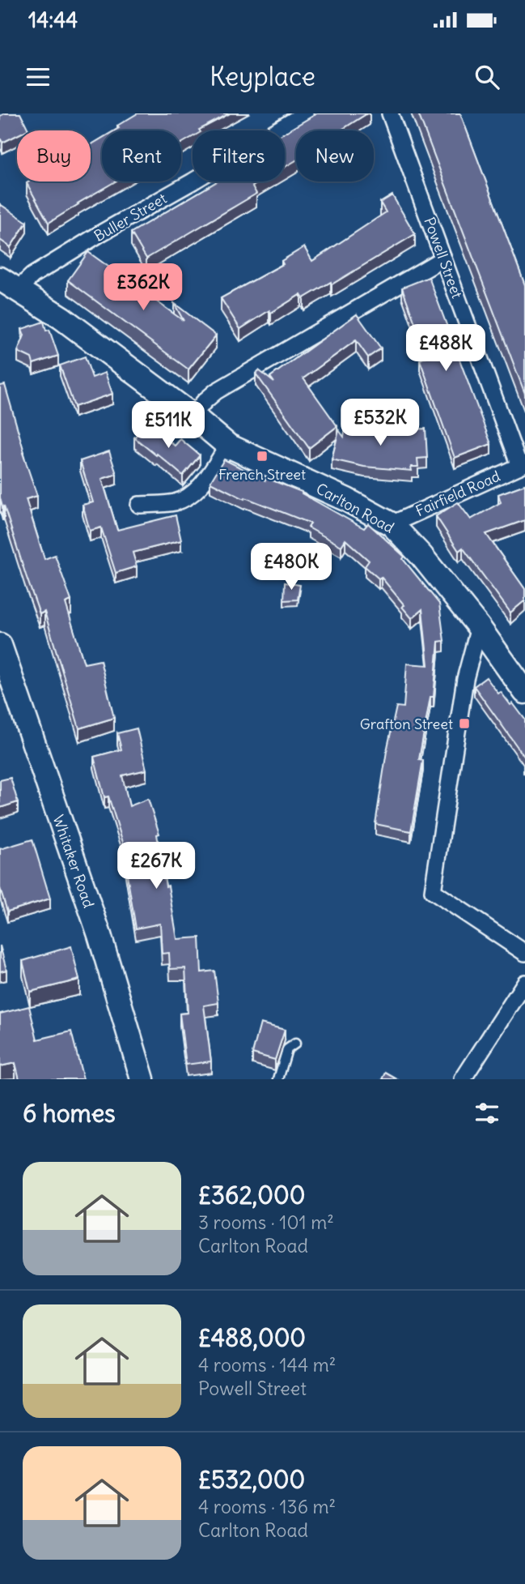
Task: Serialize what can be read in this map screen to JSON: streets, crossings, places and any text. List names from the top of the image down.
{
  "streets": {
    "street": [
      "Buller Street",
      "Powell Street",
      "Fairfield Road",
      "Carlton Road",
      "Whitaker Road"
    ]
  },
  "crossings": [
    ["Buller Street", "Carlton Road"],
    ["Powell Street", "Fairfield Road"],
    ["Fairfield Road", "Carlton Road"]
  ],
  "places": {
    "transit": ["French Street", "Grafton Street"]
  },
  "page": {
    "status": "14:44",
    "header": "Keyplace",
    "chip": [
      "Buy",
      "Rent",
      "Filters",
      "New"
    ],
    "price": [
      "£362K",
      "£488K",
      "£532K",
      "£511K",
      "£480K",
      "£267K"
    ],
    "heading": "6 homes",
    "list": [
      {
        "name": "£362,000",
        "note": "3 rooms · 101 m² · Carlton Road"
      },
      {
        "name": "£488,000",
        "note": "4 rooms · 144 m² · Powell Street"
      },
      {
        "name": "£532,000",
        "note": "4 rooms · 136 m² · Carlton Road"
      }
    ]
  }
}
